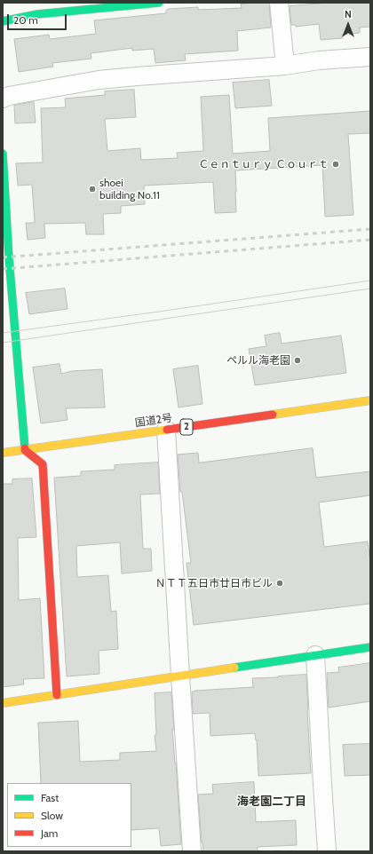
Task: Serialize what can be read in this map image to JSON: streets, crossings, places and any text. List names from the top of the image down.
{
  "streets": {
    "main road": ["国道2号", "2"]
  },
  "districts": ["海老園二丁目"],
  "places": [
    "Ｃｅｎｔｕｒｙ Ｃｏｕｒｔ",
    "shoei building No.11",
    "ペルル海老園",
    "ＮＴＴ五日市廿日市ビル"
  ],
  "legend": ["Fast", "Slow", "Jam"],
  "scale_bar": "20 m",
  "north": "top"
}
